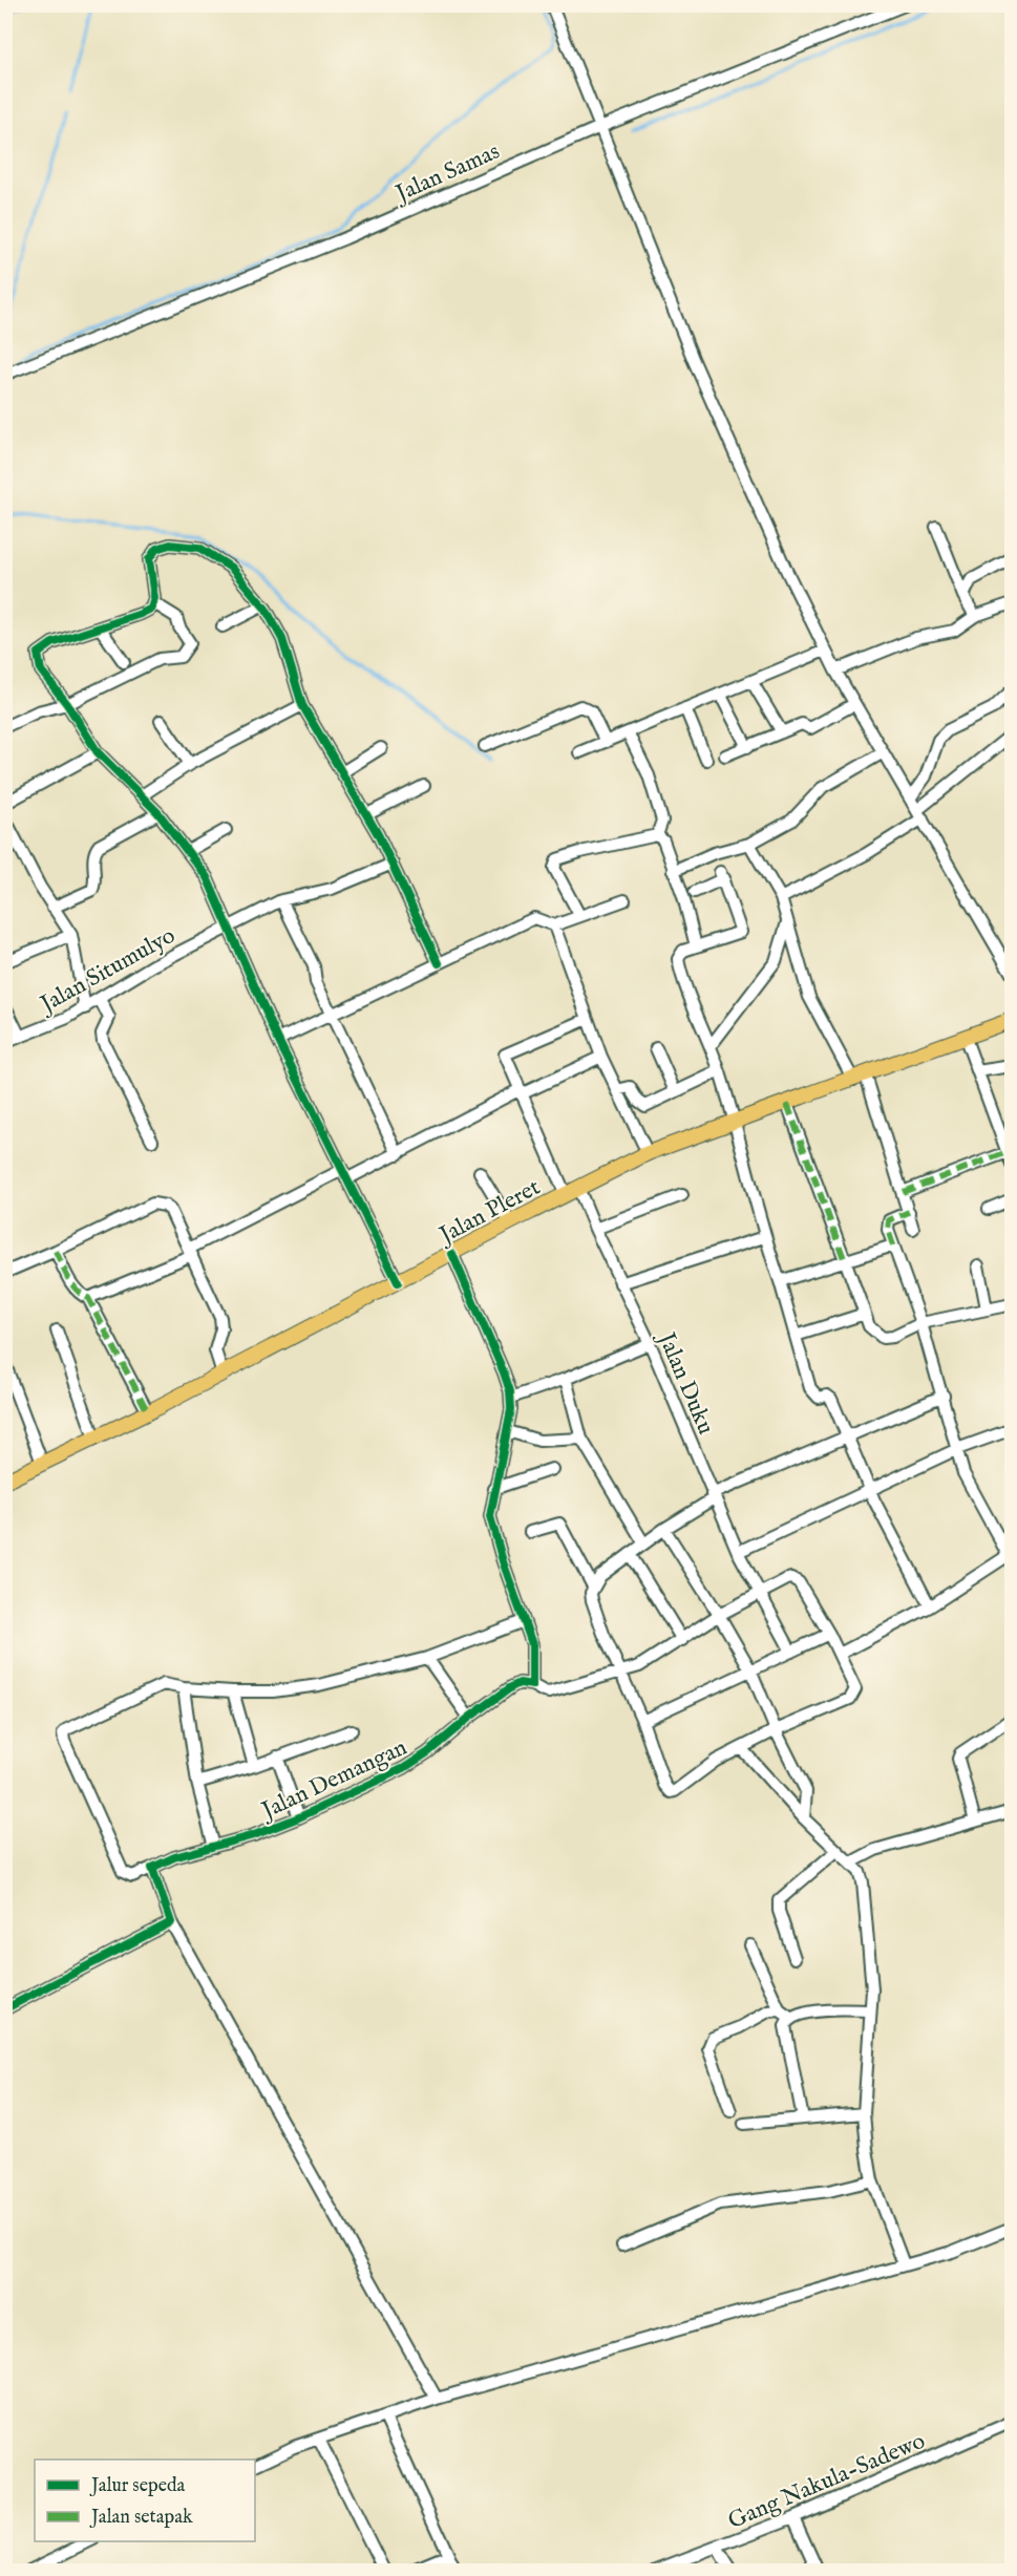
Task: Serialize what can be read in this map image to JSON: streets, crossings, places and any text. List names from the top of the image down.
{
  "streets": {
    "main road": ["Jalan Pleret"],
    "street": [
      "Jalan Samas",
      "Jalan Situmulyo",
      "Jalan Duku",
      "Jalan Demangan",
      "Gang Nakula-Sadewo"
    ]
  },
  "crossings": [
    ["Jalan Pleret", "Jalan Duku"]
  ],
  "legend": ["Jalur sepeda", "Jalan setapak"]
}
